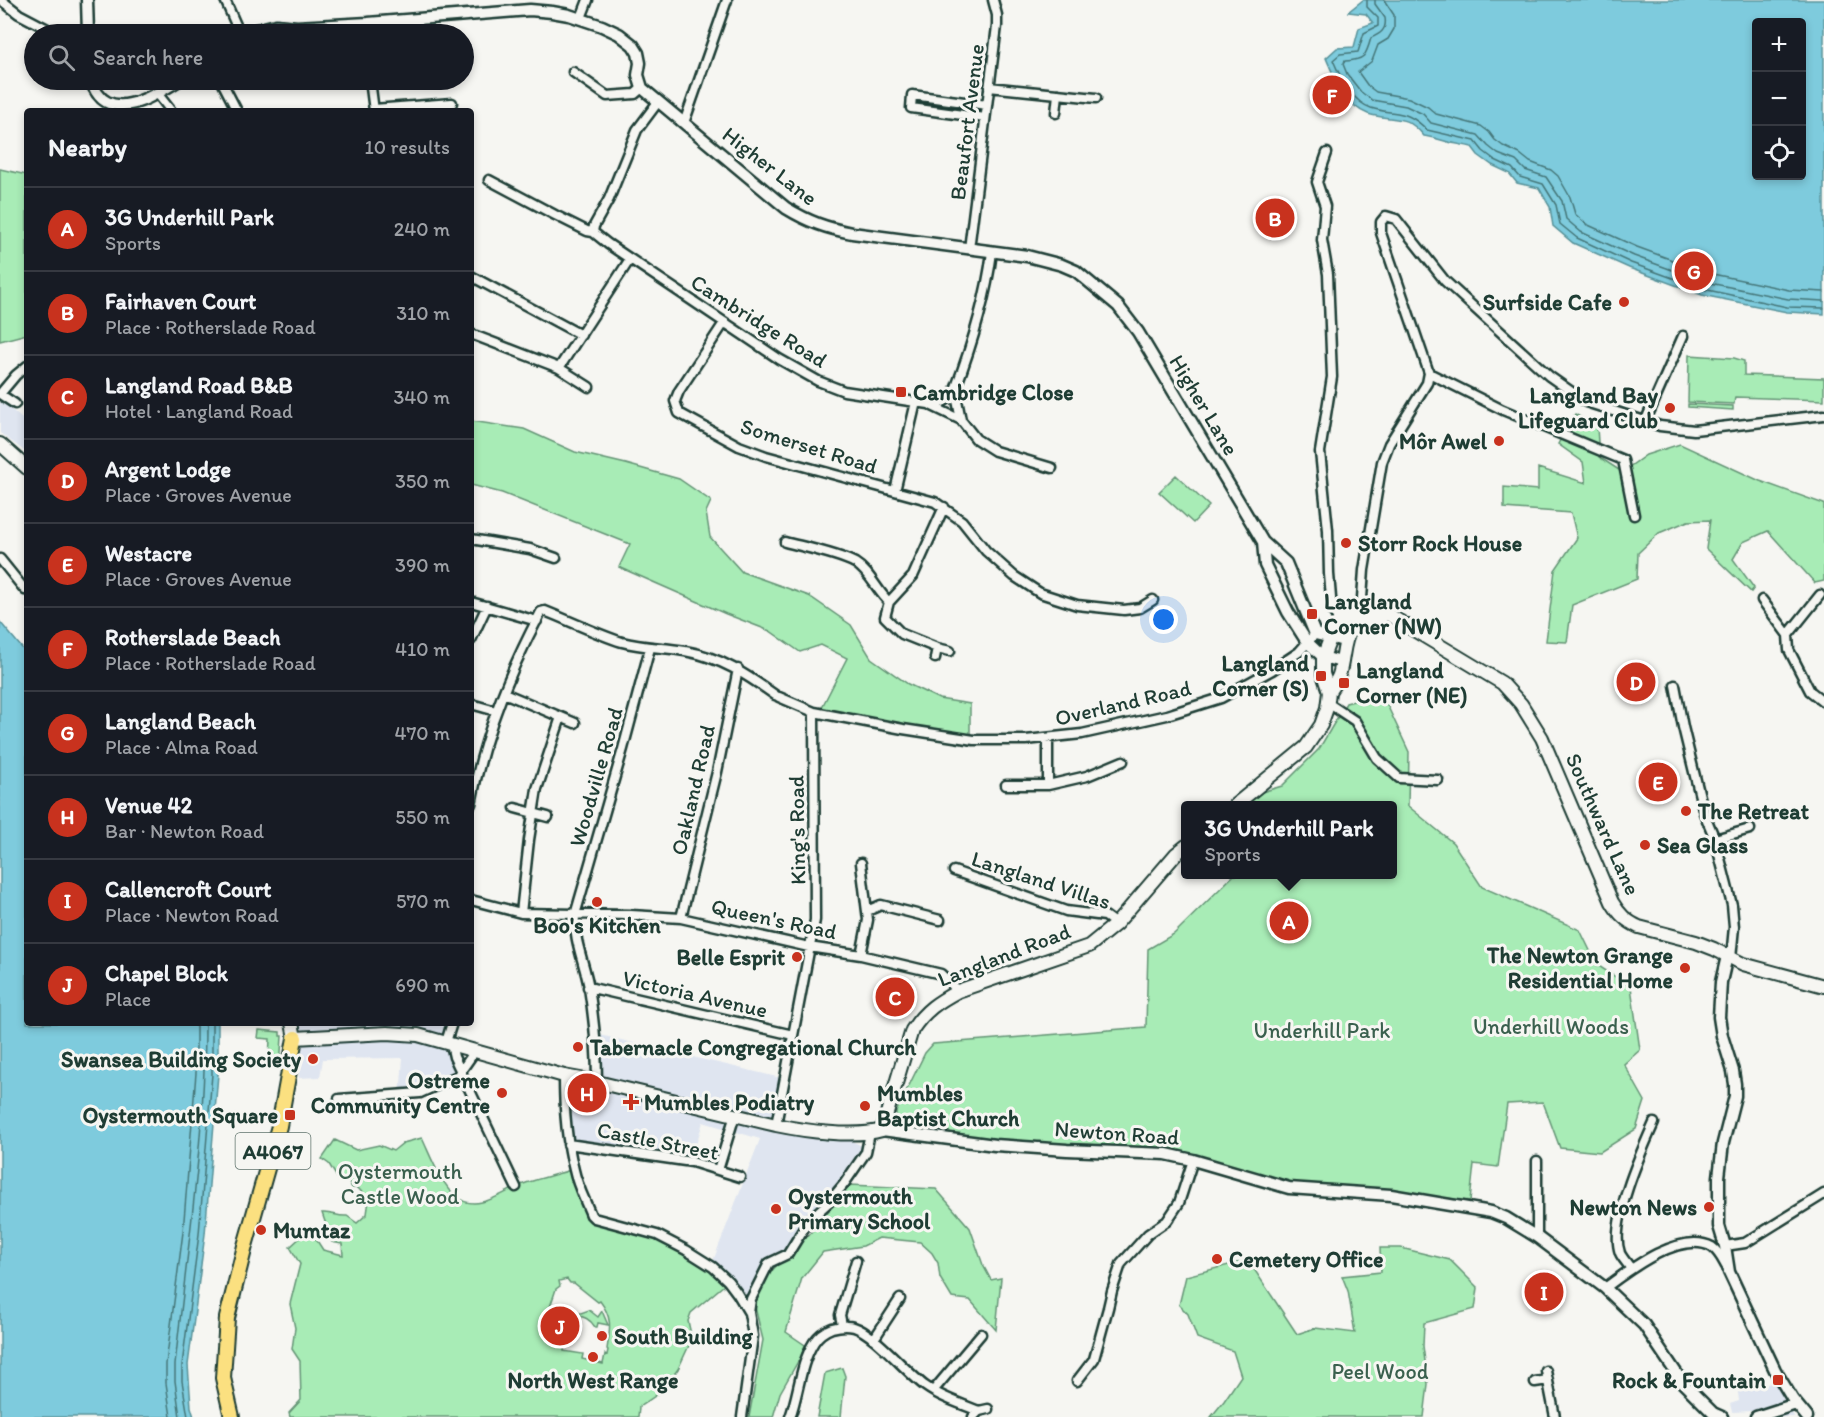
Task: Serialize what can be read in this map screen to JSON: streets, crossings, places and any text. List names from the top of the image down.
{
  "streets": {
    "main road": [
      "Southward Lane",
      "Langland Road",
      "Newton Road",
      "A4067"
    ],
    "street": [
      "Beaufort Avenue",
      "Higher Lane",
      "Cambridge Road",
      "Somerset Road",
      "Overland Road",
      "Woodville Road",
      "Oakland Road",
      "King's Road",
      "Langland Villas",
      "Queen's Road",
      "Victoria Avenue",
      "Castle Street"
    ]
  },
  "crossings": [
    ["Beaufort Avenue", "Higher Lane"],
    ["Higher Lane", "Overland Road"],
    ["Cambridge Road", "Somerset Road"],
    ["Overland Road", "Woodville Road"],
    ["Overland Road", "Oakland Road"],
    ["Overland Road", "King's Road"],
    ["Woodville Road", "Queen's Road"],
    ["Oakland Road", "Queen's Road"],
    ["King's Road", "Queen's Road"],
    ["King's Road", "Victoria Avenue"],
    ["King's Road", "Newton Road"],
    ["Langland Villas", "Langland Road"],
    ["Queen's Road", "Langland Road"],
    ["Langland Road", "Newton Road"],
    ["Newton Road", "A4067"]
  ],
  "parks": [
    "Underhill Woods",
    "Underhill Park",
    "Oystermouth Castle Wood",
    "Peel Wood"
  ],
  "places": {
    "other": [
      "Surfside Cafe",
      "Langland Bay Lifeguard Club",
      "Môr Awel",
      "Storr Rock House",
      "The Retreat",
      "Sea Glass",
      "Boo's Kitchen",
      "Belle Esprit",
      "The Newton Grange Residential Home",
      "Tabernacle Congregational Church",
      "Swansea Building Society",
      "Ostreme Community Centre",
      "Mumbles Baptist Church",
      "Newton News",
      "Oystermouth Primary School",
      "Mumtaz",
      "Cemetery Office",
      "South Building",
      "North West Range"
    ],
    "transit": [
      "Cambridge Close",
      "Langland Corner (NW)",
      "Langland Corner (S)",
      "Langland Corner (NE)",
      "Oystermouth Square",
      "Rock & Fountain"
    ],
    "health": ["Mumbles Podiatry"]
  },
  "page": {
    "map_buttons": ["+", "−"],
    "search": "Search here",
    "pins": [
      "F",
      "B",
      "G",
      "D",
      "E",
      "A",
      "C",
      "H",
      "I",
      "J"
    ],
    "heading": ["Nearby", "10 results"],
    "list": [
      {
        "mark": "A",
        "name": "3G Underhill Park",
        "note": "Sports",
        "value": "240 m"
      },
      {
        "mark": "B",
        "name": "Fairhaven Court",
        "note": "Place · Rotherslade Road",
        "value": "310 m"
      },
      {
        "mark": "C",
        "name": "Langland Road B&B",
        "note": "Hotel · Langland Road",
        "value": "340 m"
      },
      {
        "mark": "D",
        "name": "Argent Lodge",
        "note": "Place · Groves Avenue",
        "value": "350 m"
      },
      {
        "mark": "E",
        "name": "Westacre",
        "note": "Place · Groves Avenue",
        "value": "390 m"
      },
      {
        "mark": "F",
        "name": "Rotherslade Beach",
        "note": "Place · Rotherslade Road",
        "value": "410 m"
      },
      {
        "mark": "G",
        "name": "Langland Beach",
        "note": "Place · Alma Road",
        "value": "470 m"
      },
      {
        "mark": "H",
        "name": "Venue 42",
        "note": "Bar · Newton Road",
        "value": "550 m"
      },
      {
        "mark": "I",
        "name": "Callencroft Court",
        "note": "Place · Newton Road",
        "value": "570 m"
      },
      {
        "mark": "J",
        "name": "Chapel Block",
        "note": "Place",
        "value": "690 m"
      }
    ],
    "popup": ["3G Underhill Park", "Sports"]
  }
}
